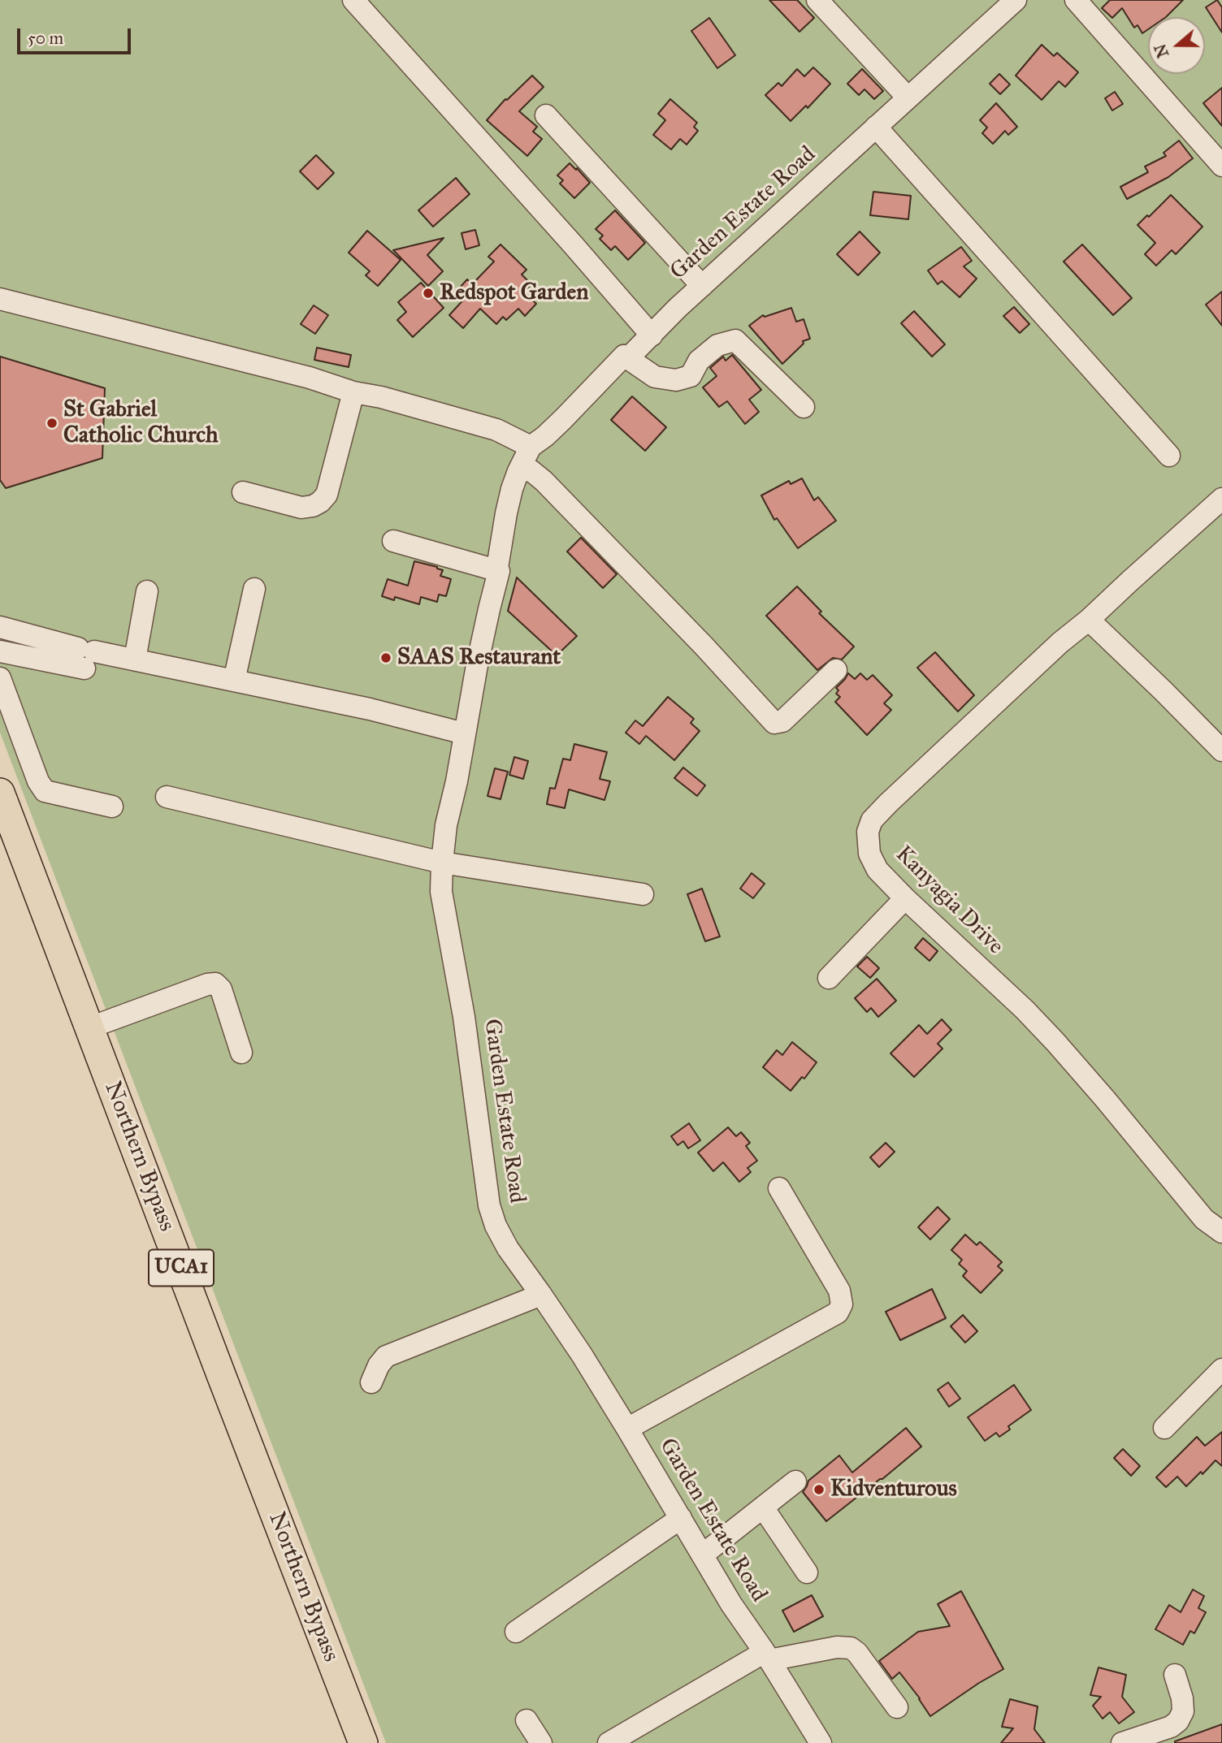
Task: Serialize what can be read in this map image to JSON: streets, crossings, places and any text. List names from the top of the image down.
{
  "streets": {
    "main road": ["Northern Bypass", "UCA1"],
    "street": ["Garden Estate Road", "Kanyagia Drive"]
  },
  "places": [
    "Redspot Garden",
    "St Gabriel Catholic Church",
    "SAAS Restaurant",
    "Kidventurous"
  ],
  "scale_bar": "50 m",
  "north": "left"
}
